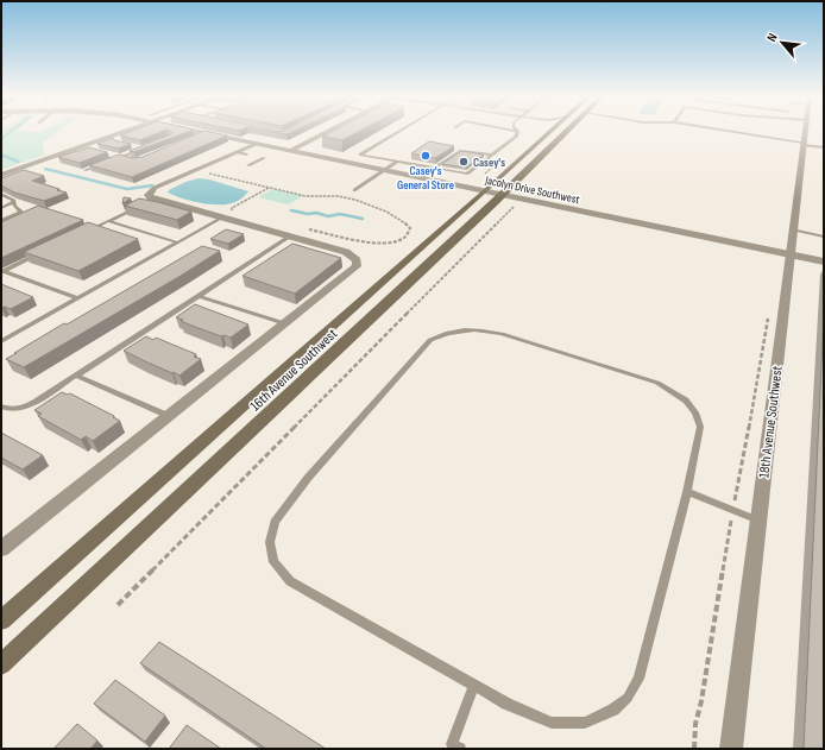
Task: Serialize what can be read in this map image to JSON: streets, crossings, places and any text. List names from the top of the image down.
{
  "streets": {
    "main road": ["16th Avenue Southwest"],
    "street": ["Jacolyn Drive Southwest", "18th Avenue Southwest"]
  },
  "crossings": [
    ["Jacolyn Drive Southwest", "16th Avenue Southwest"],
    ["Jacolyn Drive Southwest", "18th Avenue Southwest"]
  ],
  "places": ["Casey's General Store", "Casey's"],
  "north": "top left"
}
